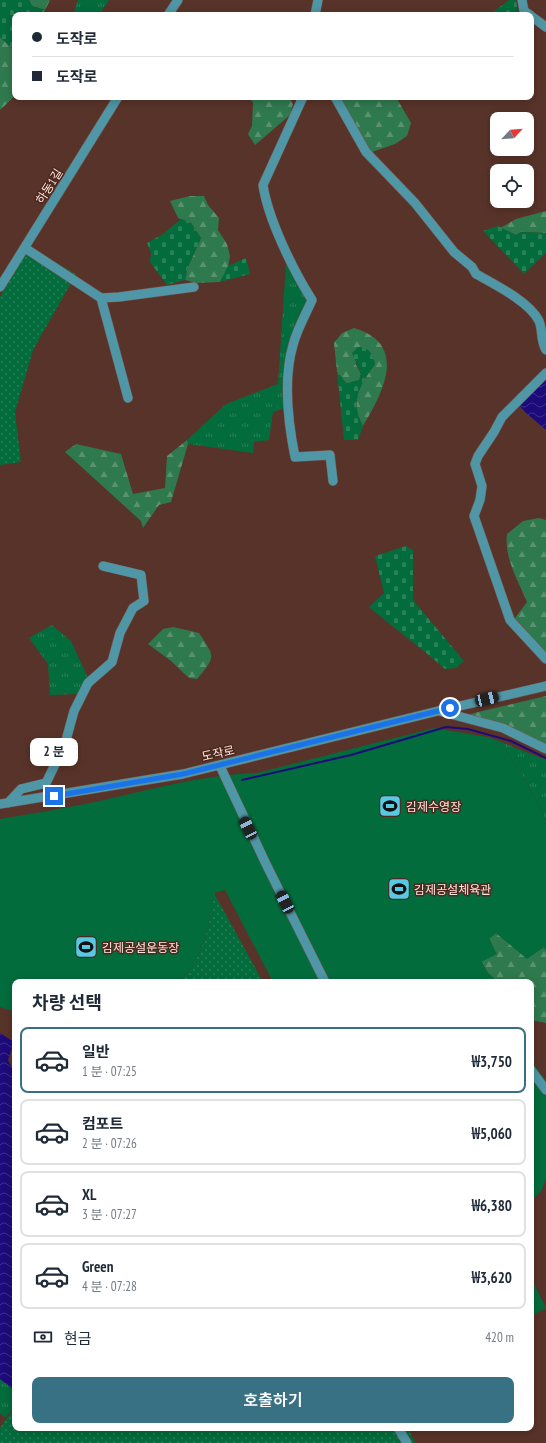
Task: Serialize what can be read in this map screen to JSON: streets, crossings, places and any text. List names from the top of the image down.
{
  "streets": {
    "street": ["하동1길", "도작로"]
  },
  "places": {
    "sports": ["김제수영장", "김제공설체육관", "김제공설운동장"]
  },
  "north": "top right",
  "page": {
    "banner": ["도작로", "도작로"],
    "bubble": "2 분",
    "heading": "차량 선택",
    "list": [
      {
        "name": "일반",
        "note": "1 분 · 07:25",
        "value": "₩3,750"
      },
      {
        "name": "컴포트",
        "note": "2 분 · 07:26",
        "value": "₩5,060"
      },
      {
        "name": "XL",
        "note": "3 분 · 07:27",
        "value": "₩6,380"
      },
      {
        "name": "Green",
        "note": "4 분 · 07:28",
        "value": "₩3,620"
      }
    ],
    "pay": ["현금", "420 m"],
    "buttons": "호출하기"
  }
}
